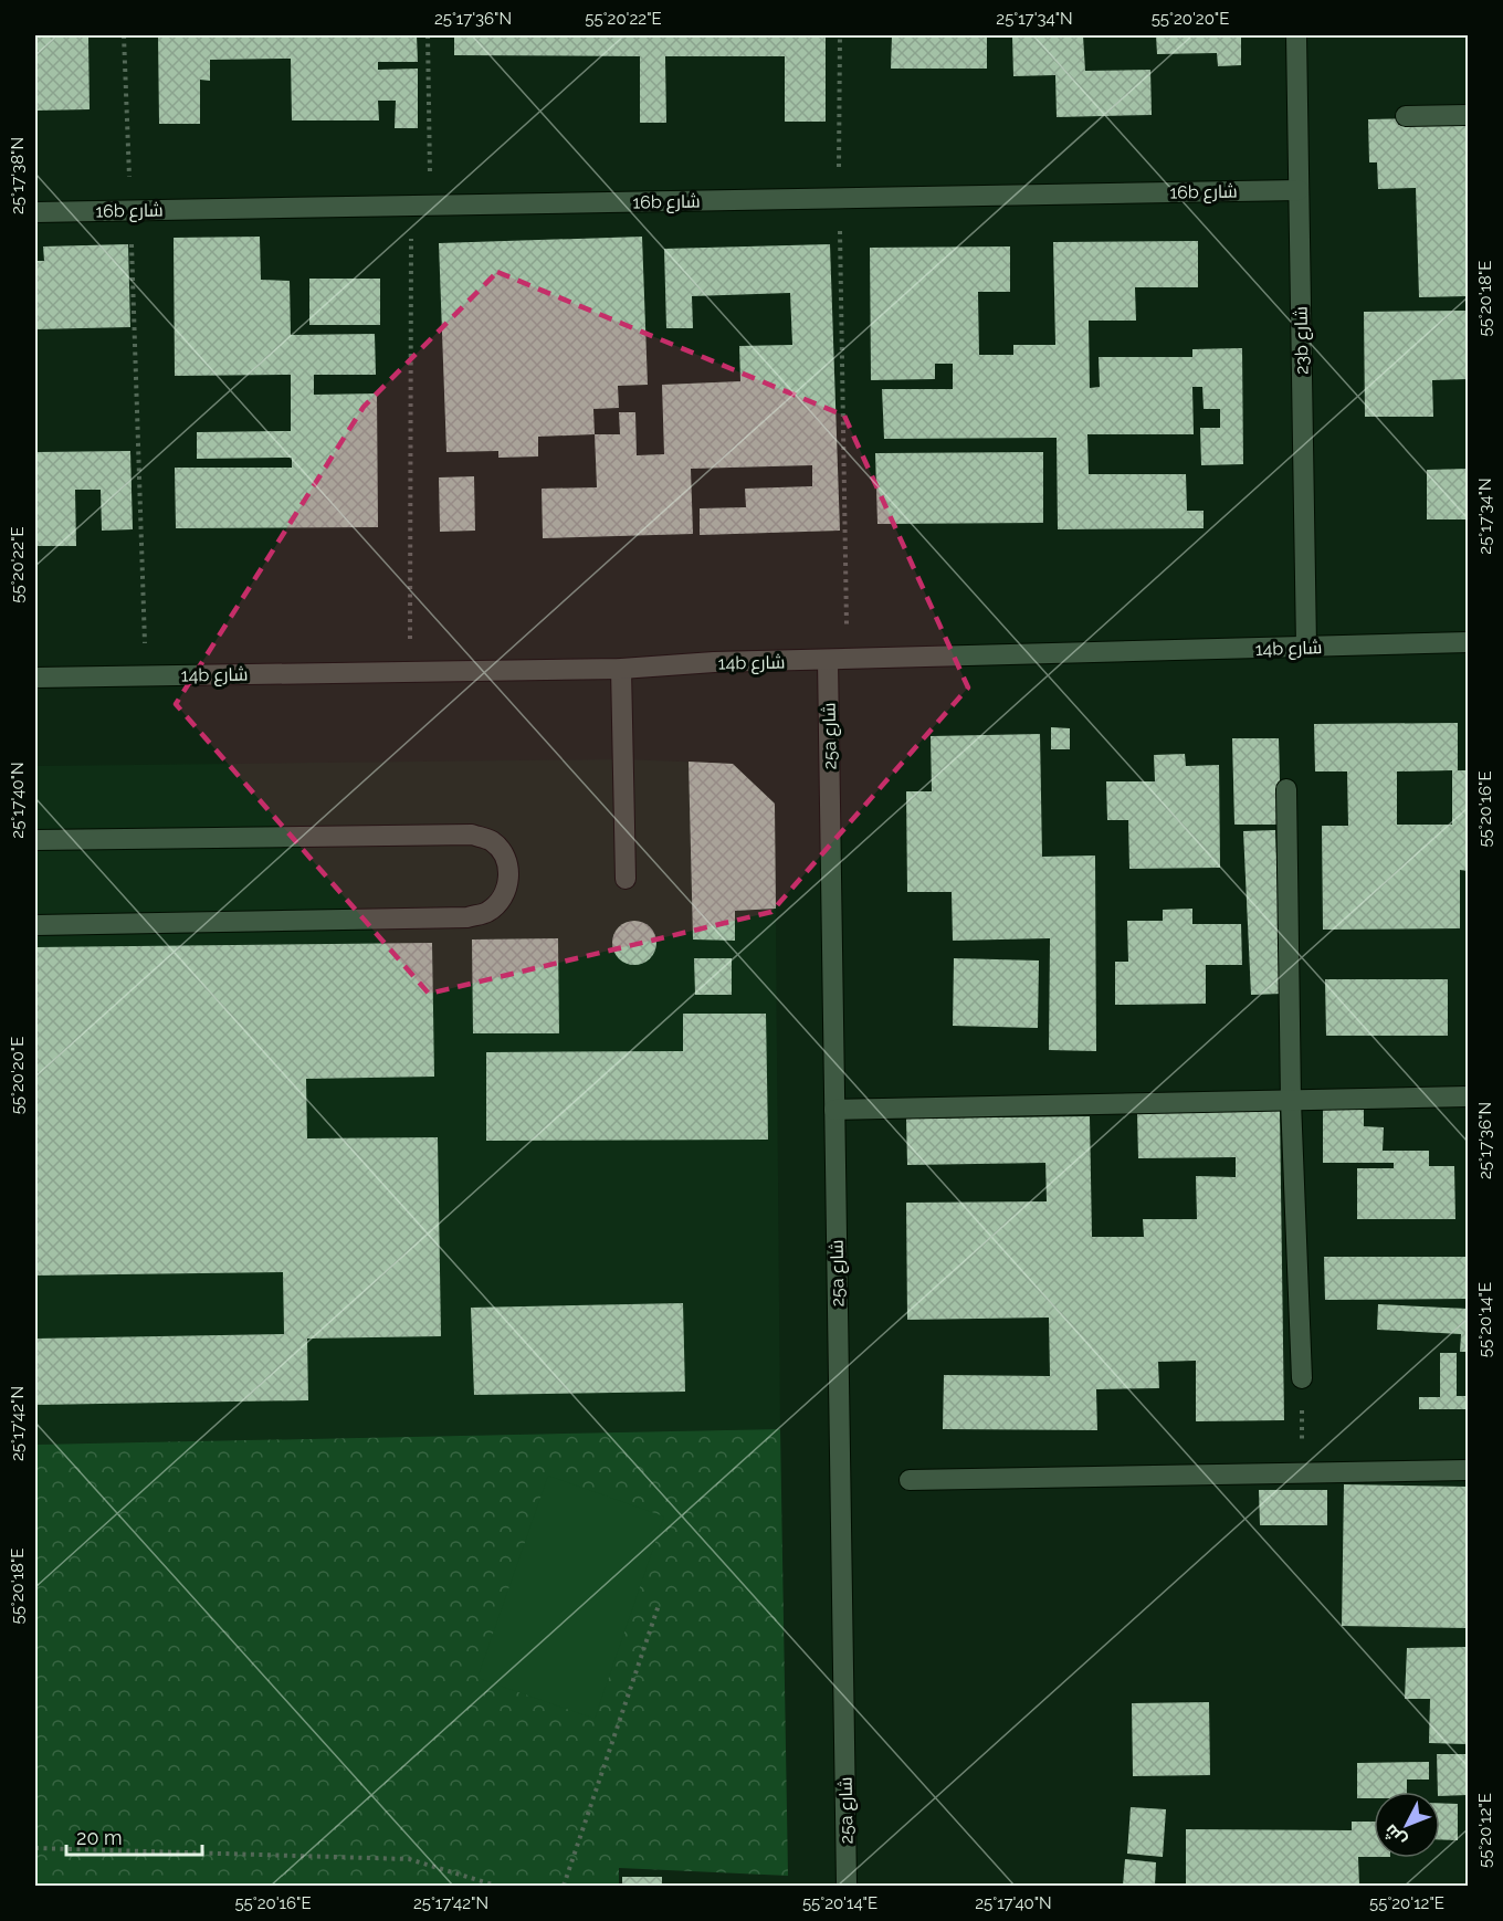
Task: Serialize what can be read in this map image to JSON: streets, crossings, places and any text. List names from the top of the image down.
{
  "streets": {
    "street": [
      "16b شارع",
      "23b شارع",
      "14b شارع",
      "25a شارع"
    ]
  },
  "crossings": [
    ["16b شارع", "23b شارع"],
    ["23b شارع", "14b شارع"],
    ["14b شارع", "25a شارع"]
  ],
  "scale_bar": "20 m",
  "north": "bottom left",
  "coordinates": [
    "25°17'36\"N",
    "55°20'22\"E",
    "25°17'34\"N",
    "55°20'20\"E",
    "25°17'38\"N",
    "55°20'18\"E",
    "25°17'40\"N",
    "55°20'16\"E",
    "55°20'14\"E",
    "25°17'42\"N",
    "55°20'12\"E"
  ]
}
